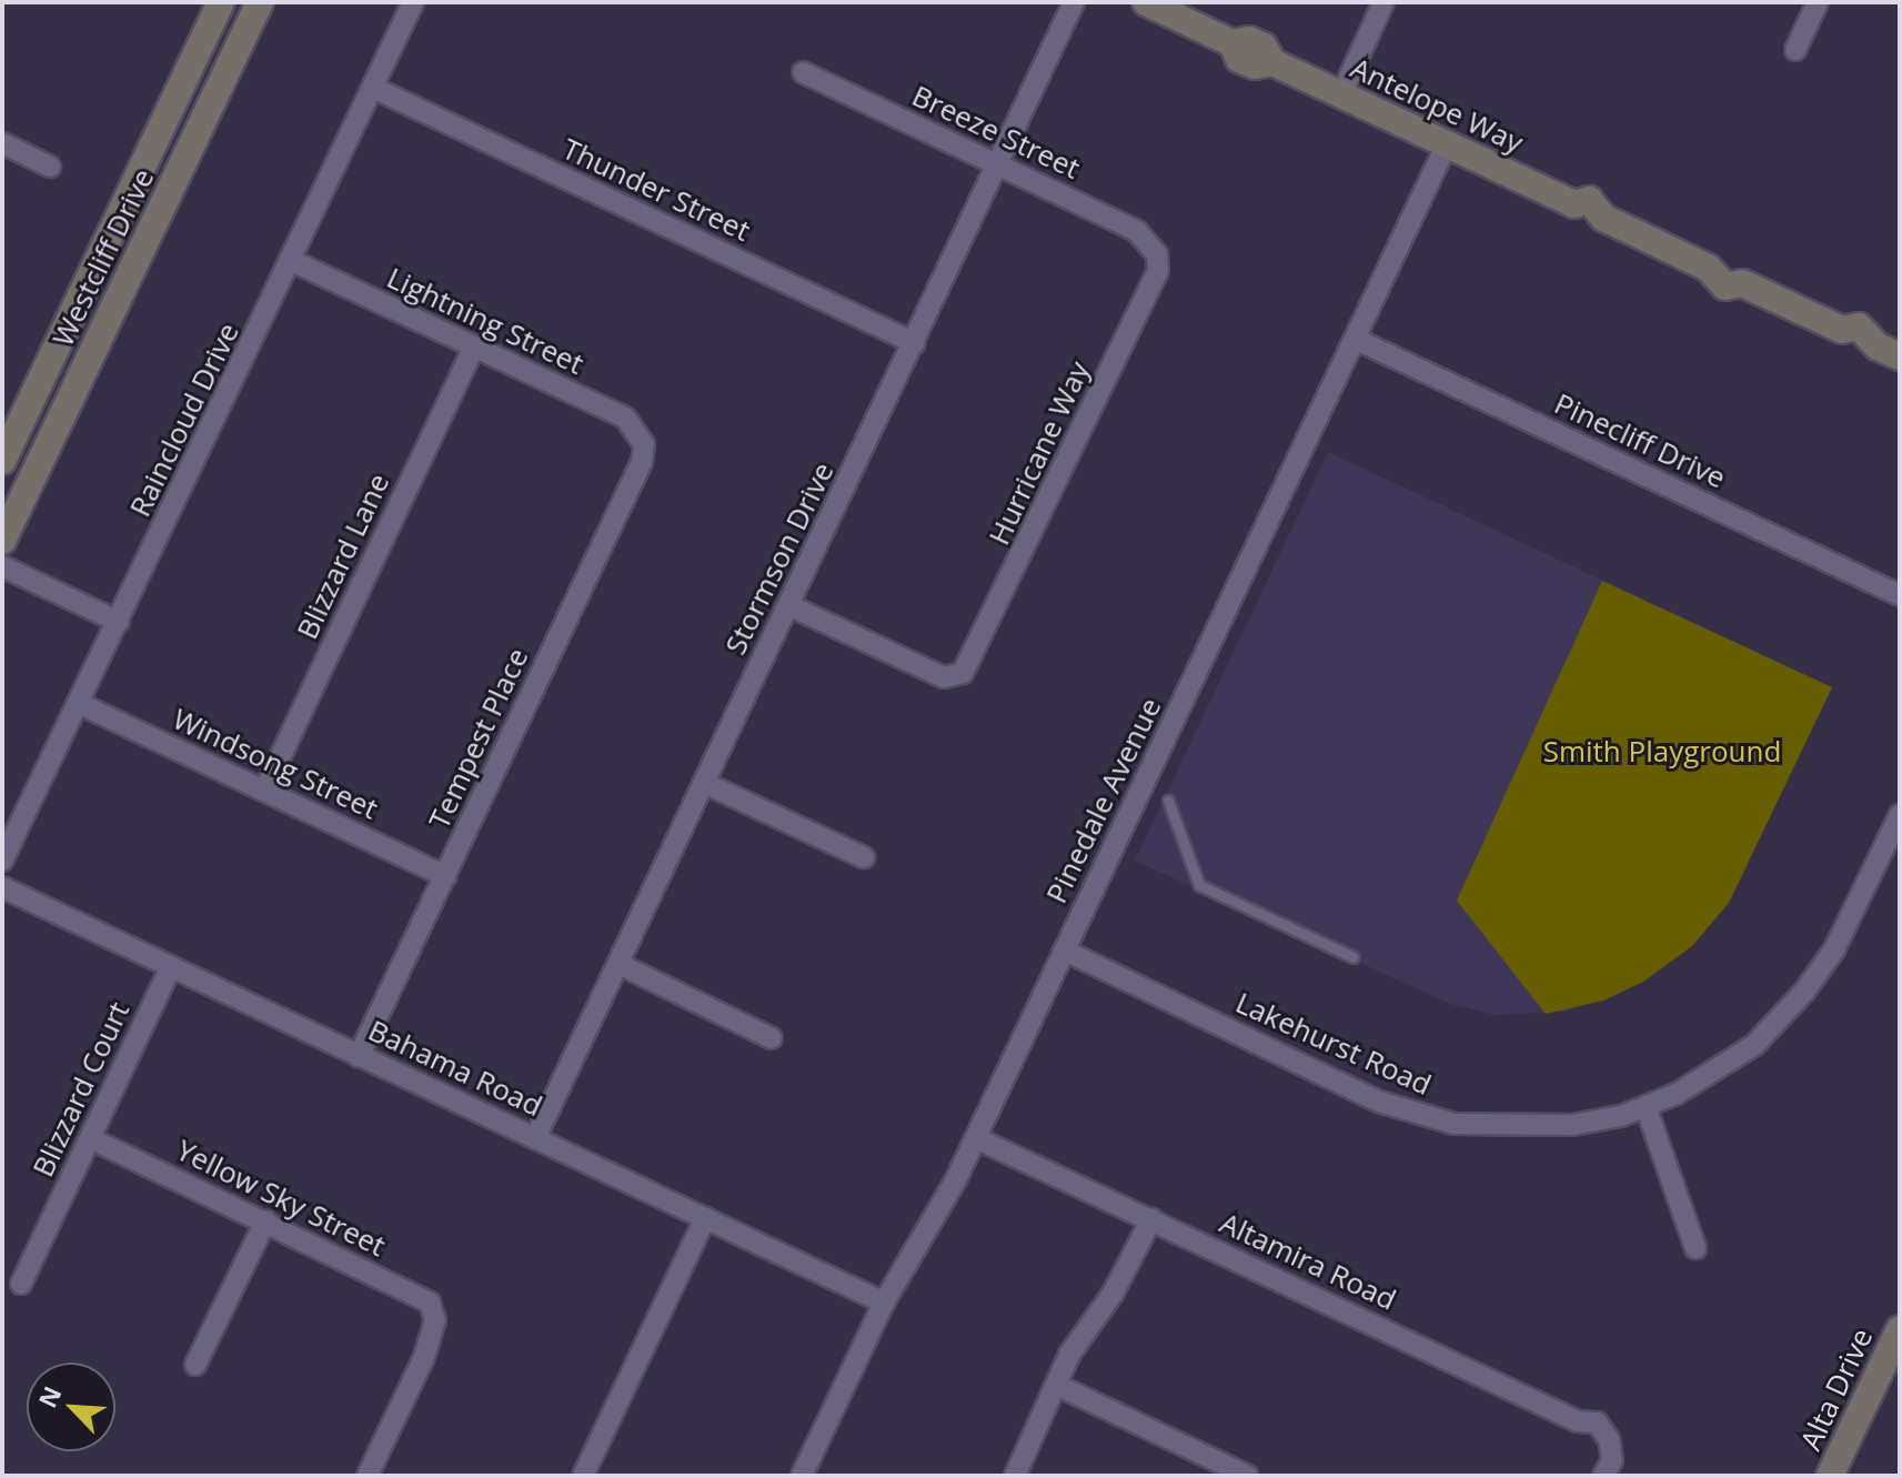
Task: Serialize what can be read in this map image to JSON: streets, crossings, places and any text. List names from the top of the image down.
{
  "streets": {
    "main road": ["Antelope Way", "Westcliff Drive", "Alta Drive"],
    "street": [
      "Breeze Street",
      "Thunder Street",
      "Lightning Street",
      "Raincloud Drive",
      "Pinecliff Drive",
      "Hurricane Way",
      "Blizzard Lane",
      "Stormson Drive",
      "Tempest Place",
      "Windsong Street",
      "Pinedale Avenue",
      "Lakehurst Road",
      "Bahama Road",
      "Blizzard Court",
      "Yellow Sky Street",
      "Altamira Road"
    ]
  },
  "crossings": [
    ["Antelope Way", "Pinedale Avenue"],
    ["Breeze Street", "Hurricane Way"],
    ["Breeze Street", "Stormson Drive"],
    ["Thunder Street", "Raincloud Drive"],
    ["Thunder Street", "Stormson Drive"],
    ["Lightning Street", "Raincloud Drive"],
    ["Lightning Street", "Blizzard Lane"],
    ["Lightning Street", "Tempest Place"],
    ["Raincloud Drive", "Windsong Street"],
    ["Pinecliff Drive", "Pinedale Avenue"],
    ["Hurricane Way", "Stormson Drive"],
    ["Blizzard Lane", "Windsong Street"],
    ["Stormson Drive", "Bahama Road"],
    ["Tempest Place", "Windsong Street"],
    ["Tempest Place", "Bahama Road"],
    ["Pinedale Avenue", "Lakehurst Road"],
    ["Pinedale Avenue", "Bahama Road"],
    ["Pinedale Avenue", "Altamira Road"],
    ["Bahama Road", "Blizzard Court"],
    ["Blizzard Court", "Yellow Sky Street"]
  ],
  "parks": ["Smith Playground"],
  "north": "top left"
}
